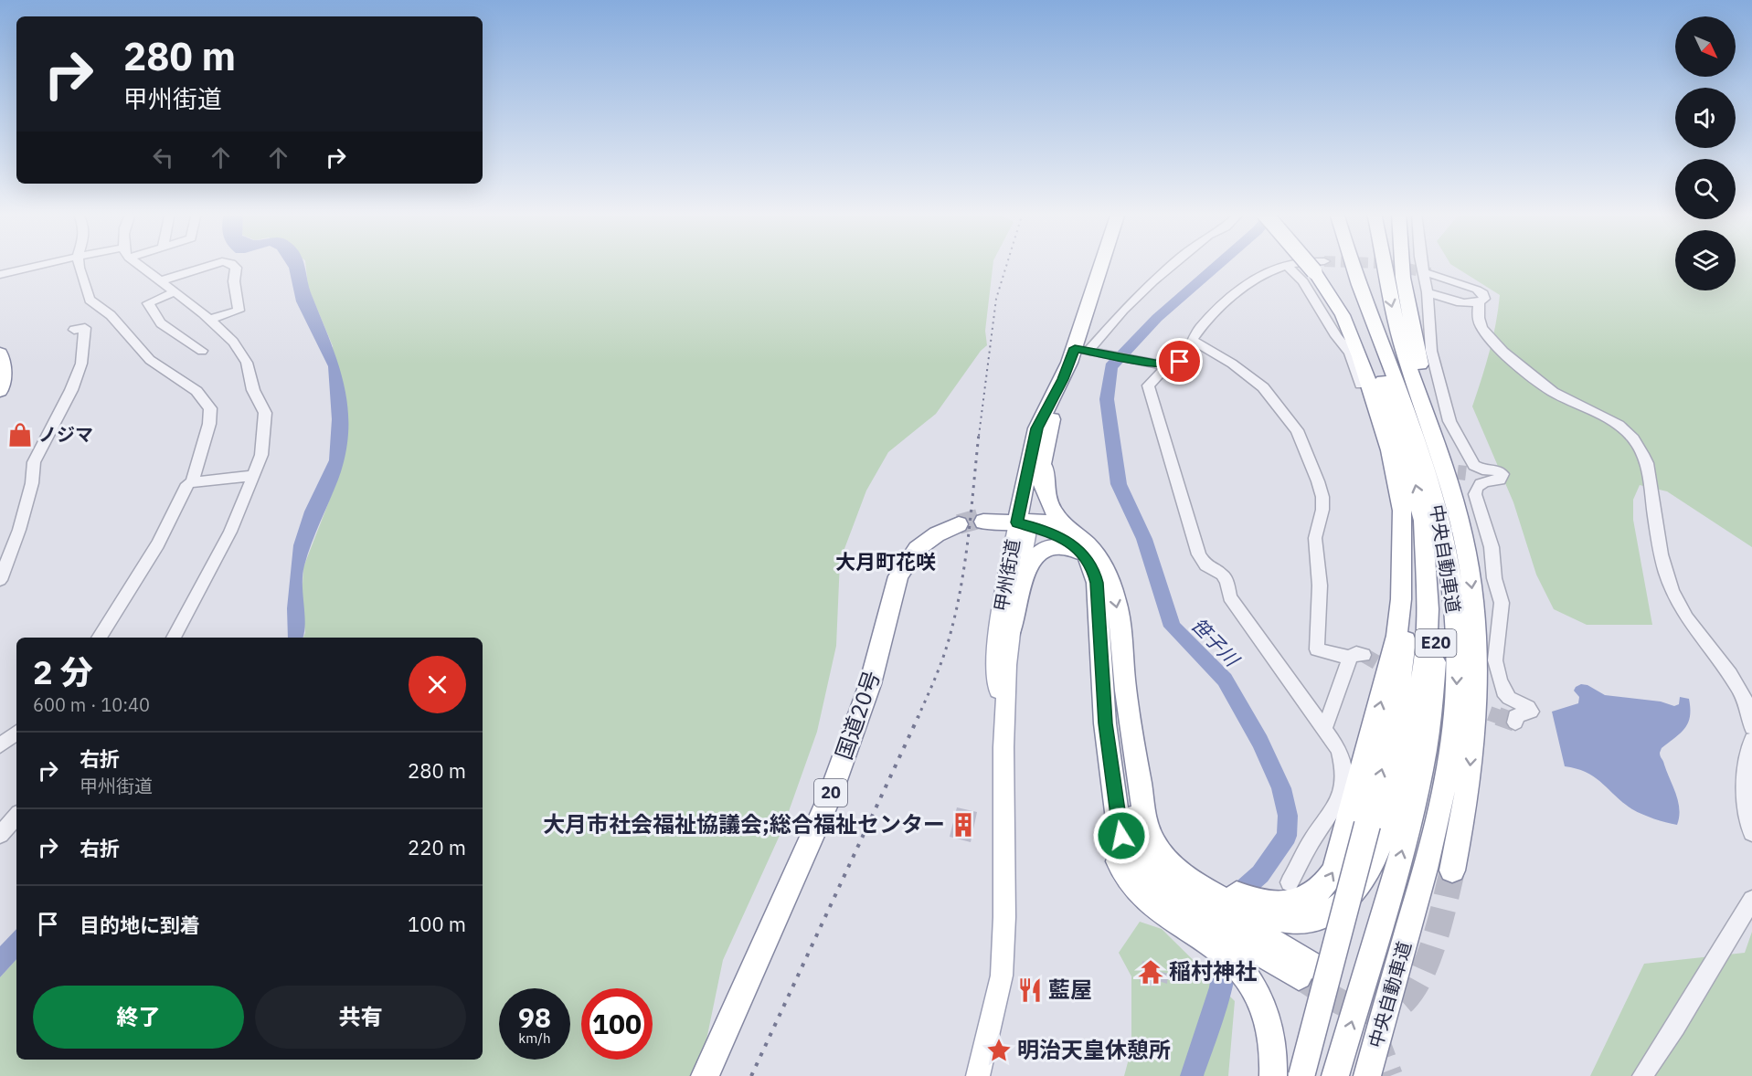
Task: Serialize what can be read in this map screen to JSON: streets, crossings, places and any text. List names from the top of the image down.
{
  "streets": {
    "highway": [
      "中央自動車道",
      "甲州街道",
      "E20",
      "国道20号",
      "20"
    ]
  },
  "districts": ["大月町花咲"],
  "water": ["笹子川"],
  "places": {
    "shop": ["ノジマ"],
    "building": ["大月市社会福祉協議会;総合福祉センター"],
    "temple": ["稲村神社"],
    "restaurant": ["藍屋"],
    "place": ["明治天皇休憩所"]
  },
  "north": "bottom right",
  "page": {
    "turn": ["280 m", "甲州街道"],
    "heading": ["2 分", "600 m · 10:40"],
    "list": [
      {
        "name": "右折",
        "note": "甲州街道",
        "value": "280 m"
      },
      {
        "name": "右折",
        "value": "220 m"
      },
      {
        "name": "目的地に到着",
        "value": "100 m"
      }
    ],
    "buttons": ["終了", "共有"],
    "speed": "98 km/h",
    "limit": "100"
  }
}
